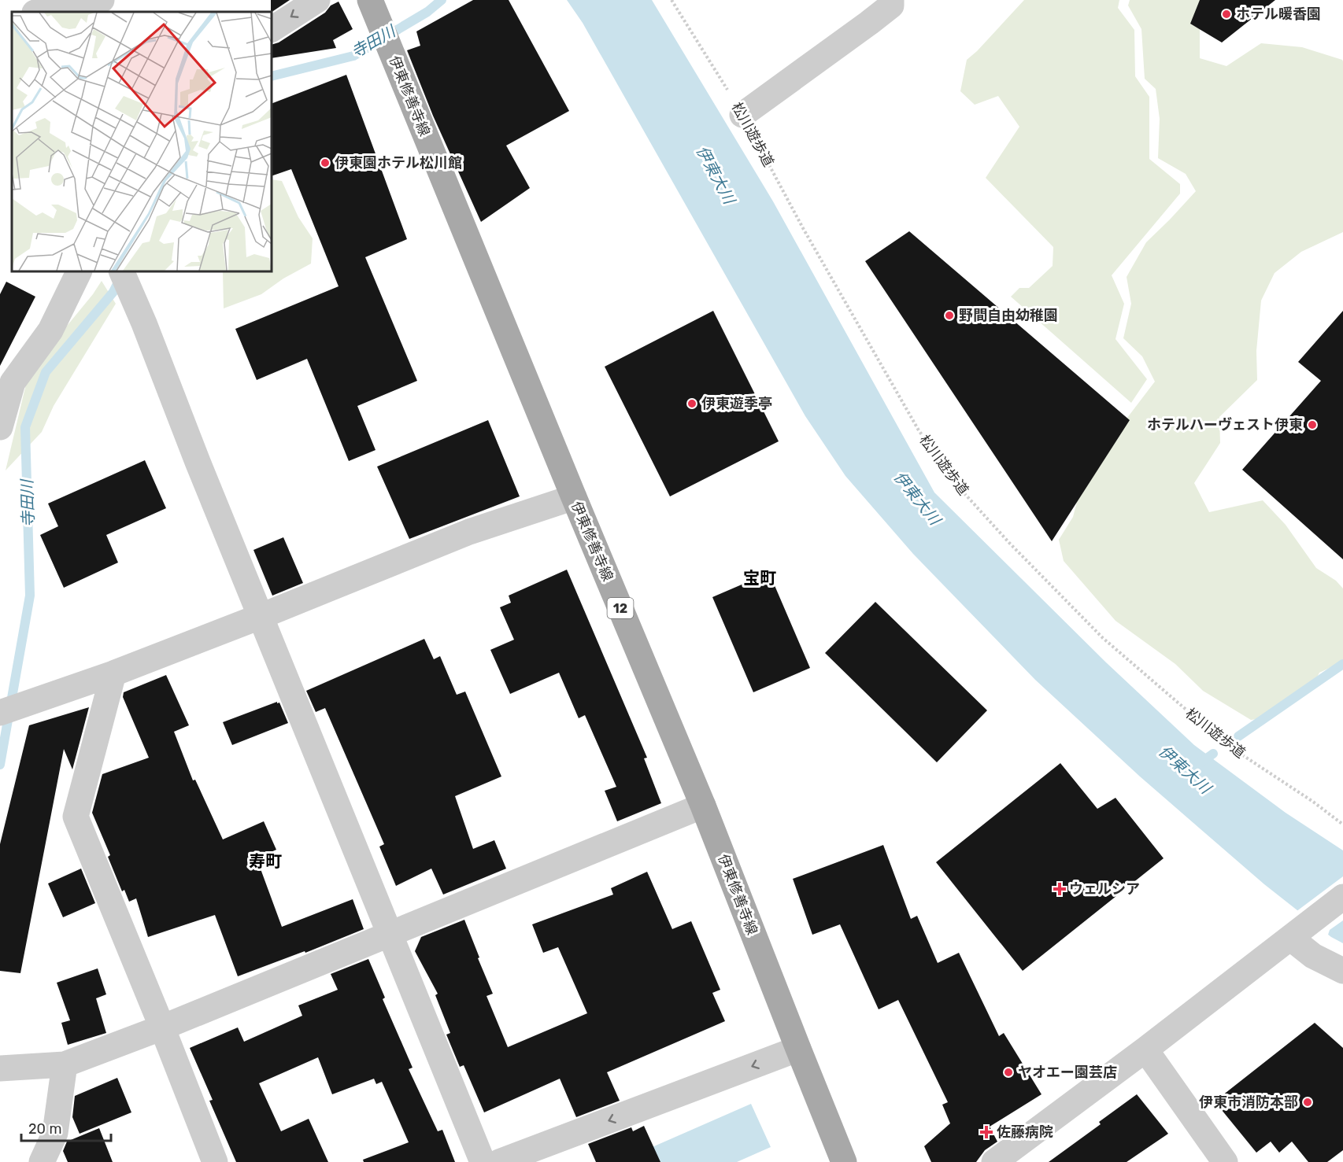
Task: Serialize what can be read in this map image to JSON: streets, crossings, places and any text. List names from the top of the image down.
{
  "streets": {
    "main road": ["伊東修善寺線", "12"],
    "path": ["松川遊歩道"]
  },
  "districts": ["宝町", "寿町"],
  "water": ["寺田川", "伊東大川"],
  "places": {
    "other": [
      "ホテル暖香園",
      "伊東園ホテル松川館",
      "野間自由幼稚園",
      "伊東遊季亭",
      "ホテルハーヴェスト伊東",
      "ヤオエー園芸店",
      "伊東市消防本部"
    ],
    "health": ["ウェルシア", "佐藤病院"]
  },
  "scale_bar": "20 m"
}
